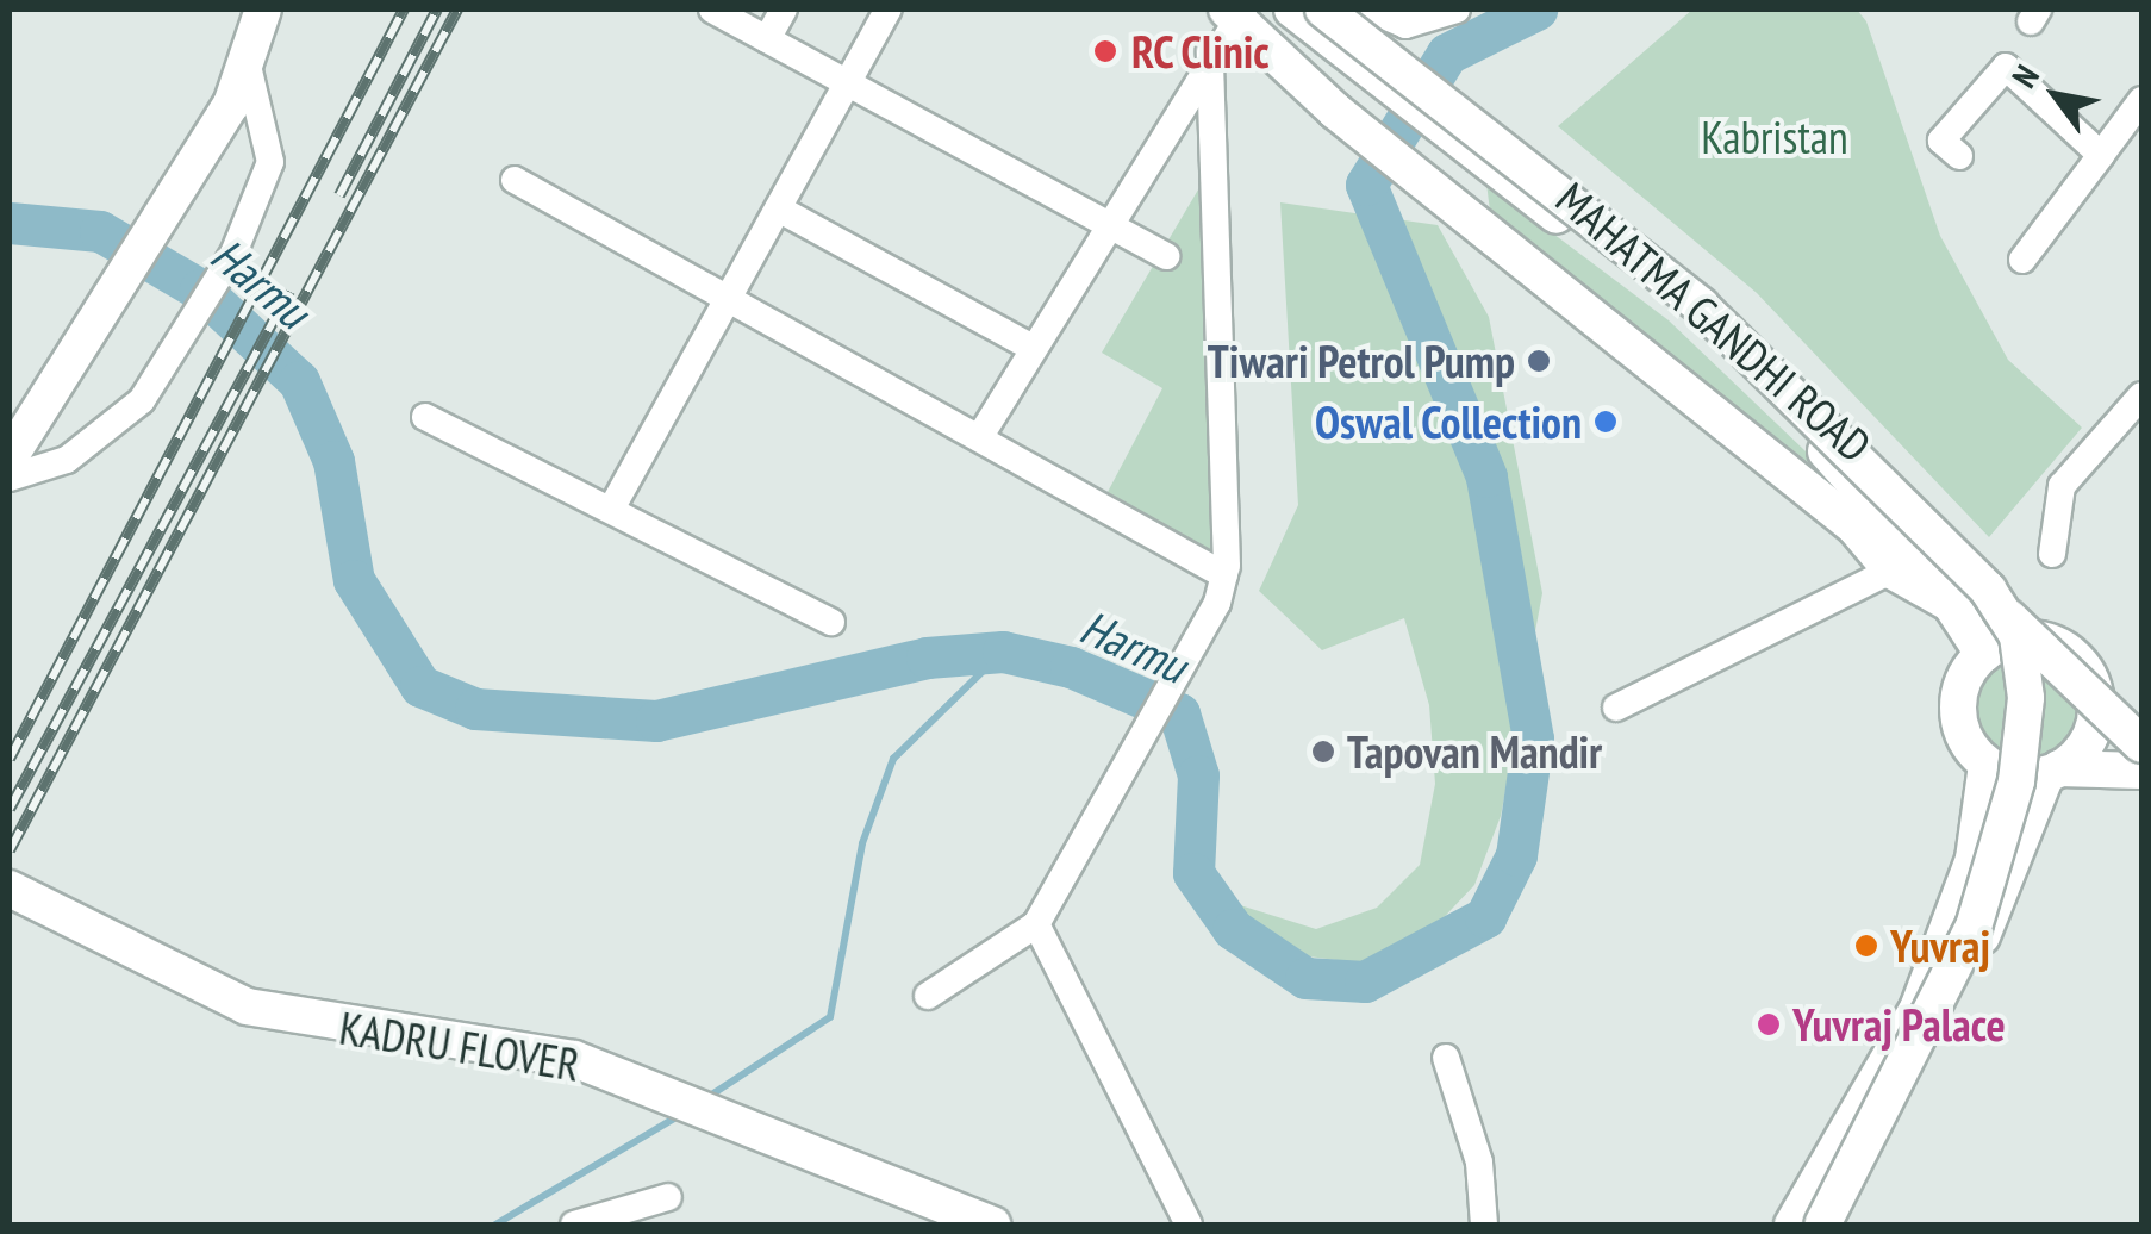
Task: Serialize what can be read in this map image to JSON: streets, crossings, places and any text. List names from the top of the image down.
{
  "streets": {
    "main road": ["MAHATMA GANDHI ROAD", "KADRU FLOVER"]
  },
  "water": ["Harmu"],
  "parks": ["Kabristan"],
  "places": [
    "RC Clinic",
    "Tiwari Petrol Pump",
    "Oswal Collection",
    "Tapovan Mandir",
    "Yuvraj",
    "Yuvraj Palace"
  ],
  "north": "top left"
}
